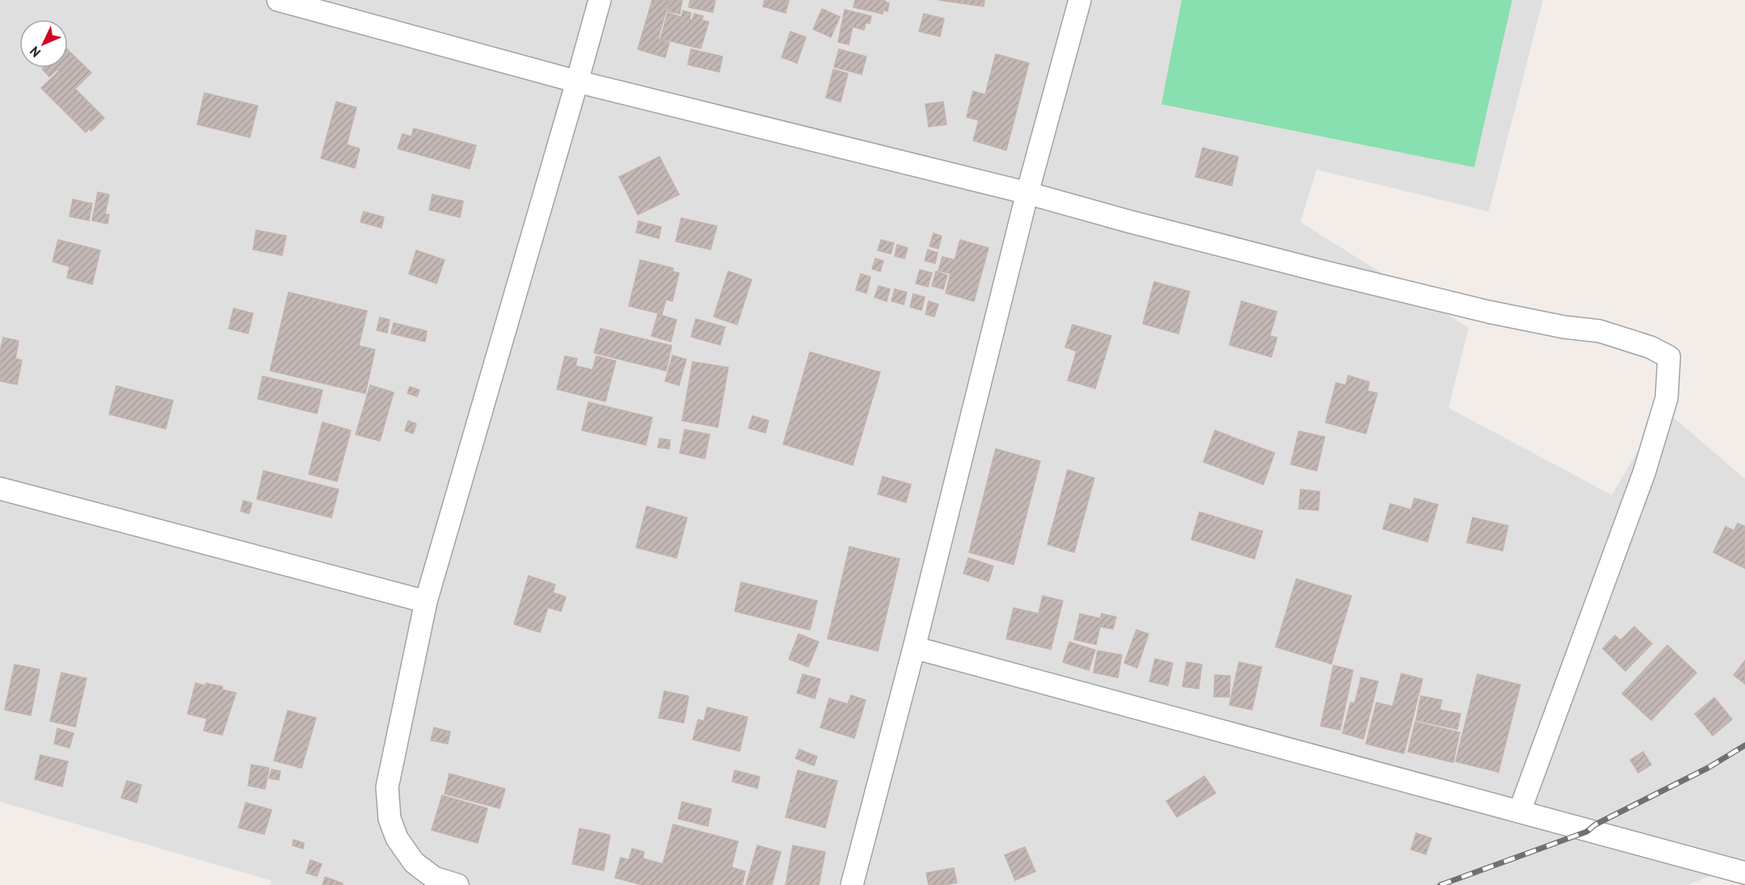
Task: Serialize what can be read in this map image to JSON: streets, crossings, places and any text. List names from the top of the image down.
{
  "north": "bottom left"
}
